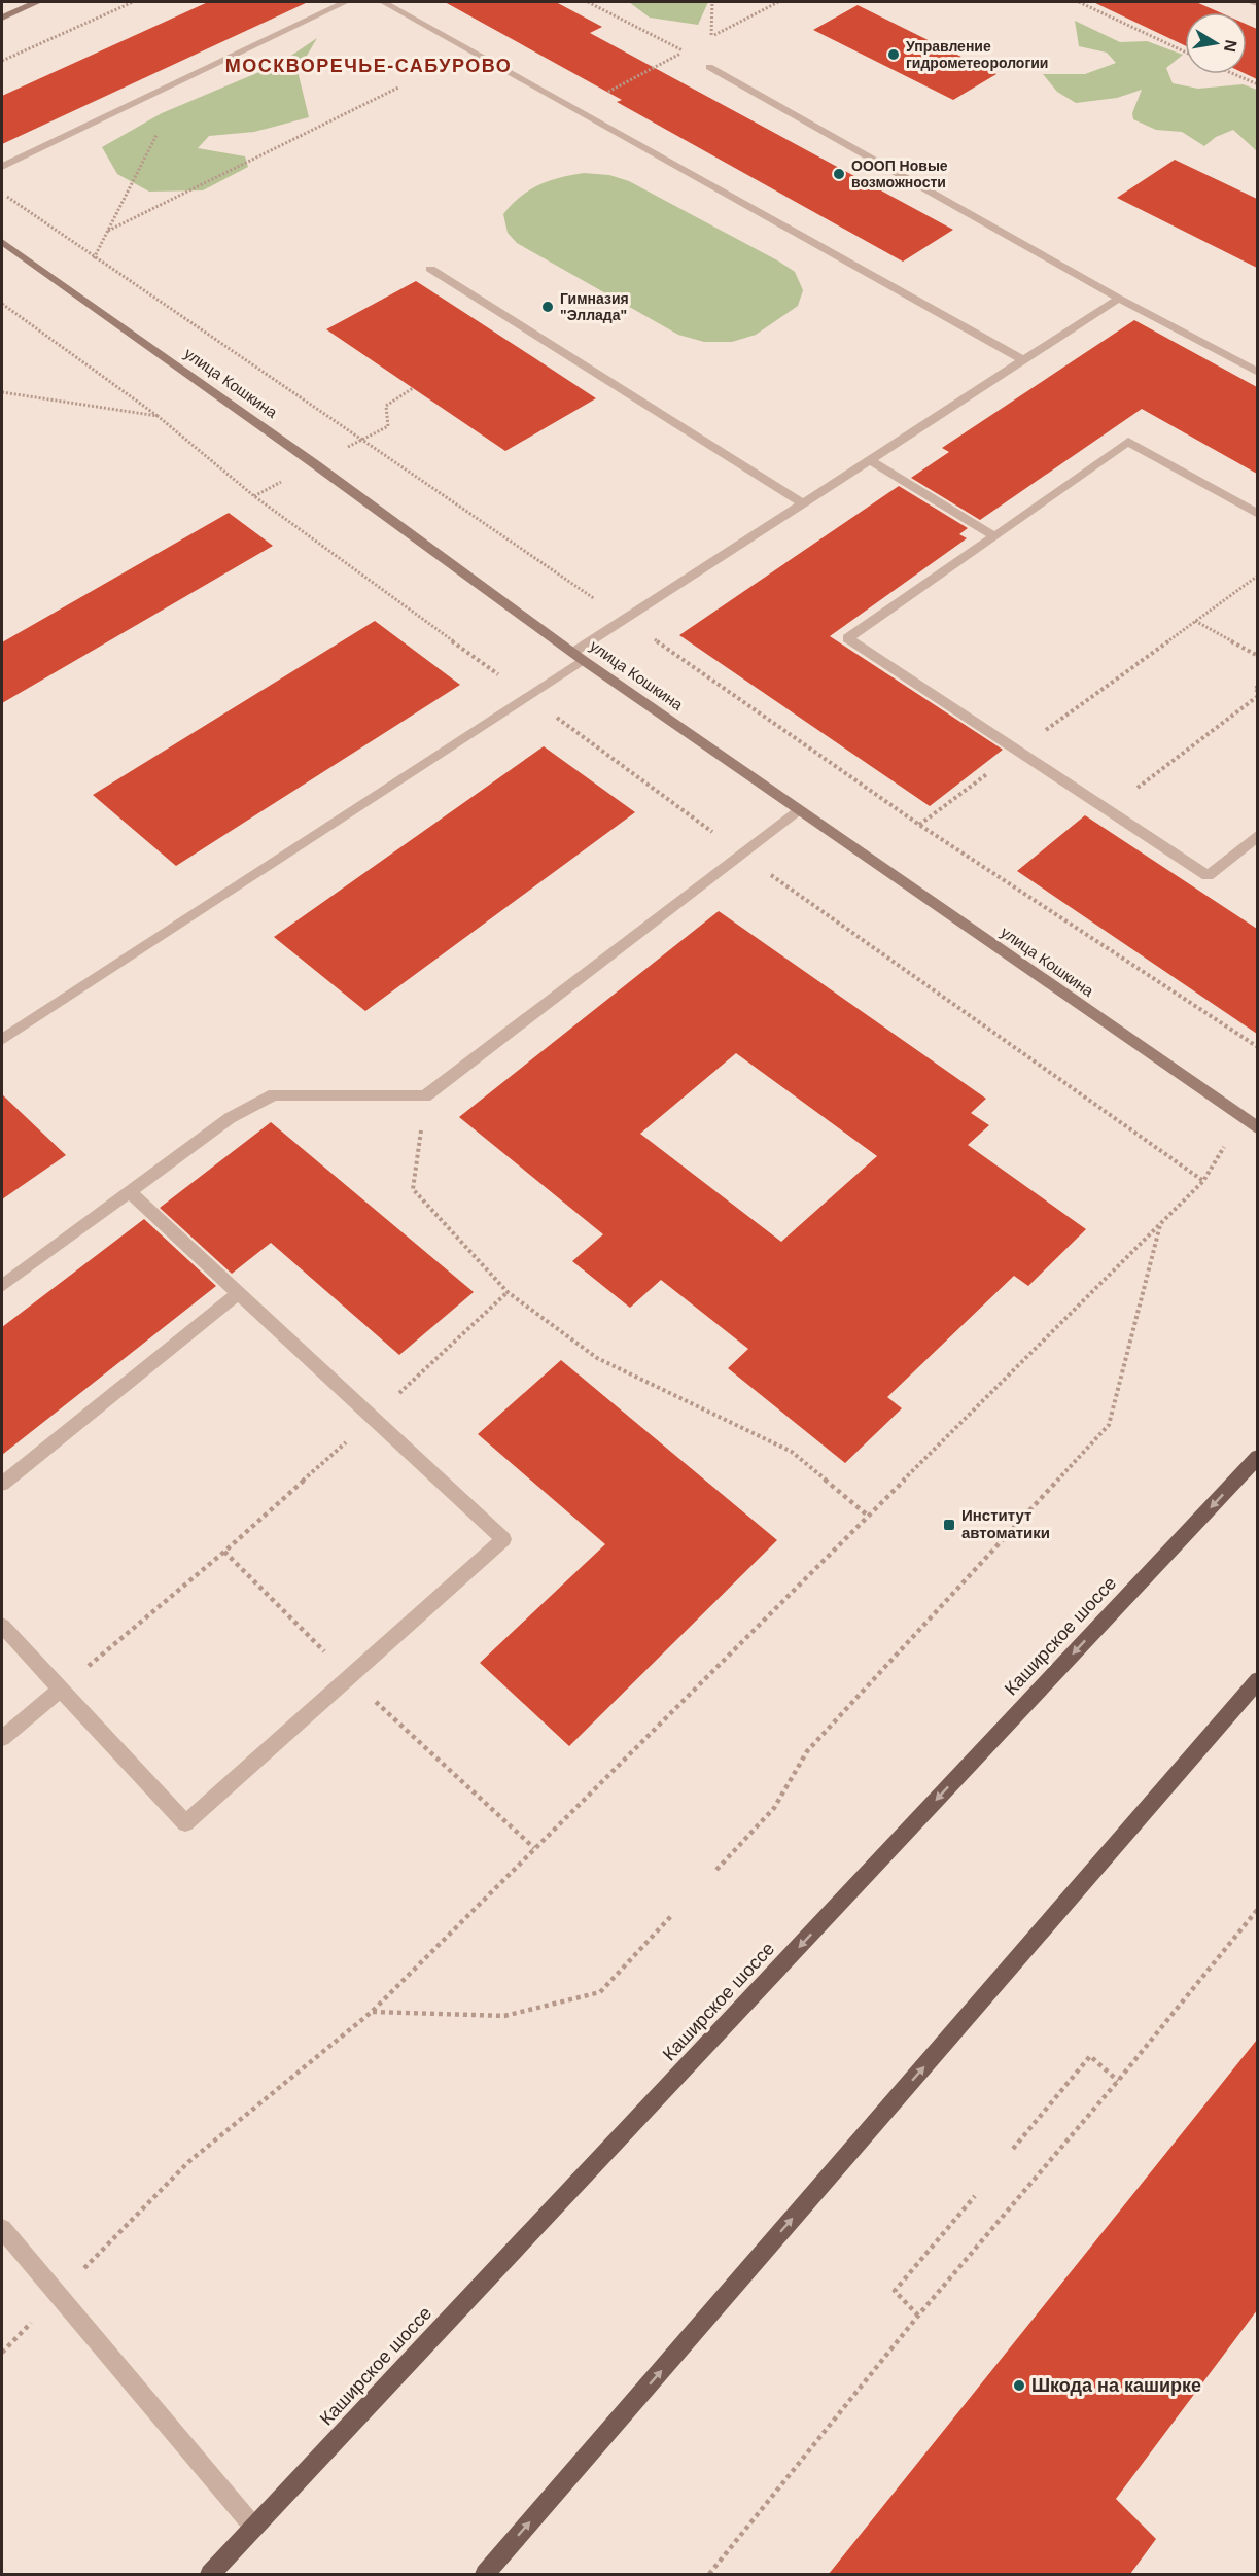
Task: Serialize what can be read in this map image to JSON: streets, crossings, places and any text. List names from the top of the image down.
{
  "streets": {
    "main road": ["улица Кошкина", "Каширское шоссе"]
  },
  "one_way": ["Каширское шоссе"],
  "districts": ["МОСКВОРЕЧЬЕ-САБУРОВО"],
  "places": {
    "other": [
      "Управление гидрометеорологии",
      "ОООП Новые возможности",
      "Гимназия \"Эллада\"",
      "Шкода на каширке"
    ],
    "transit": ["Институт автоматики"]
  },
  "north": "right"
}
